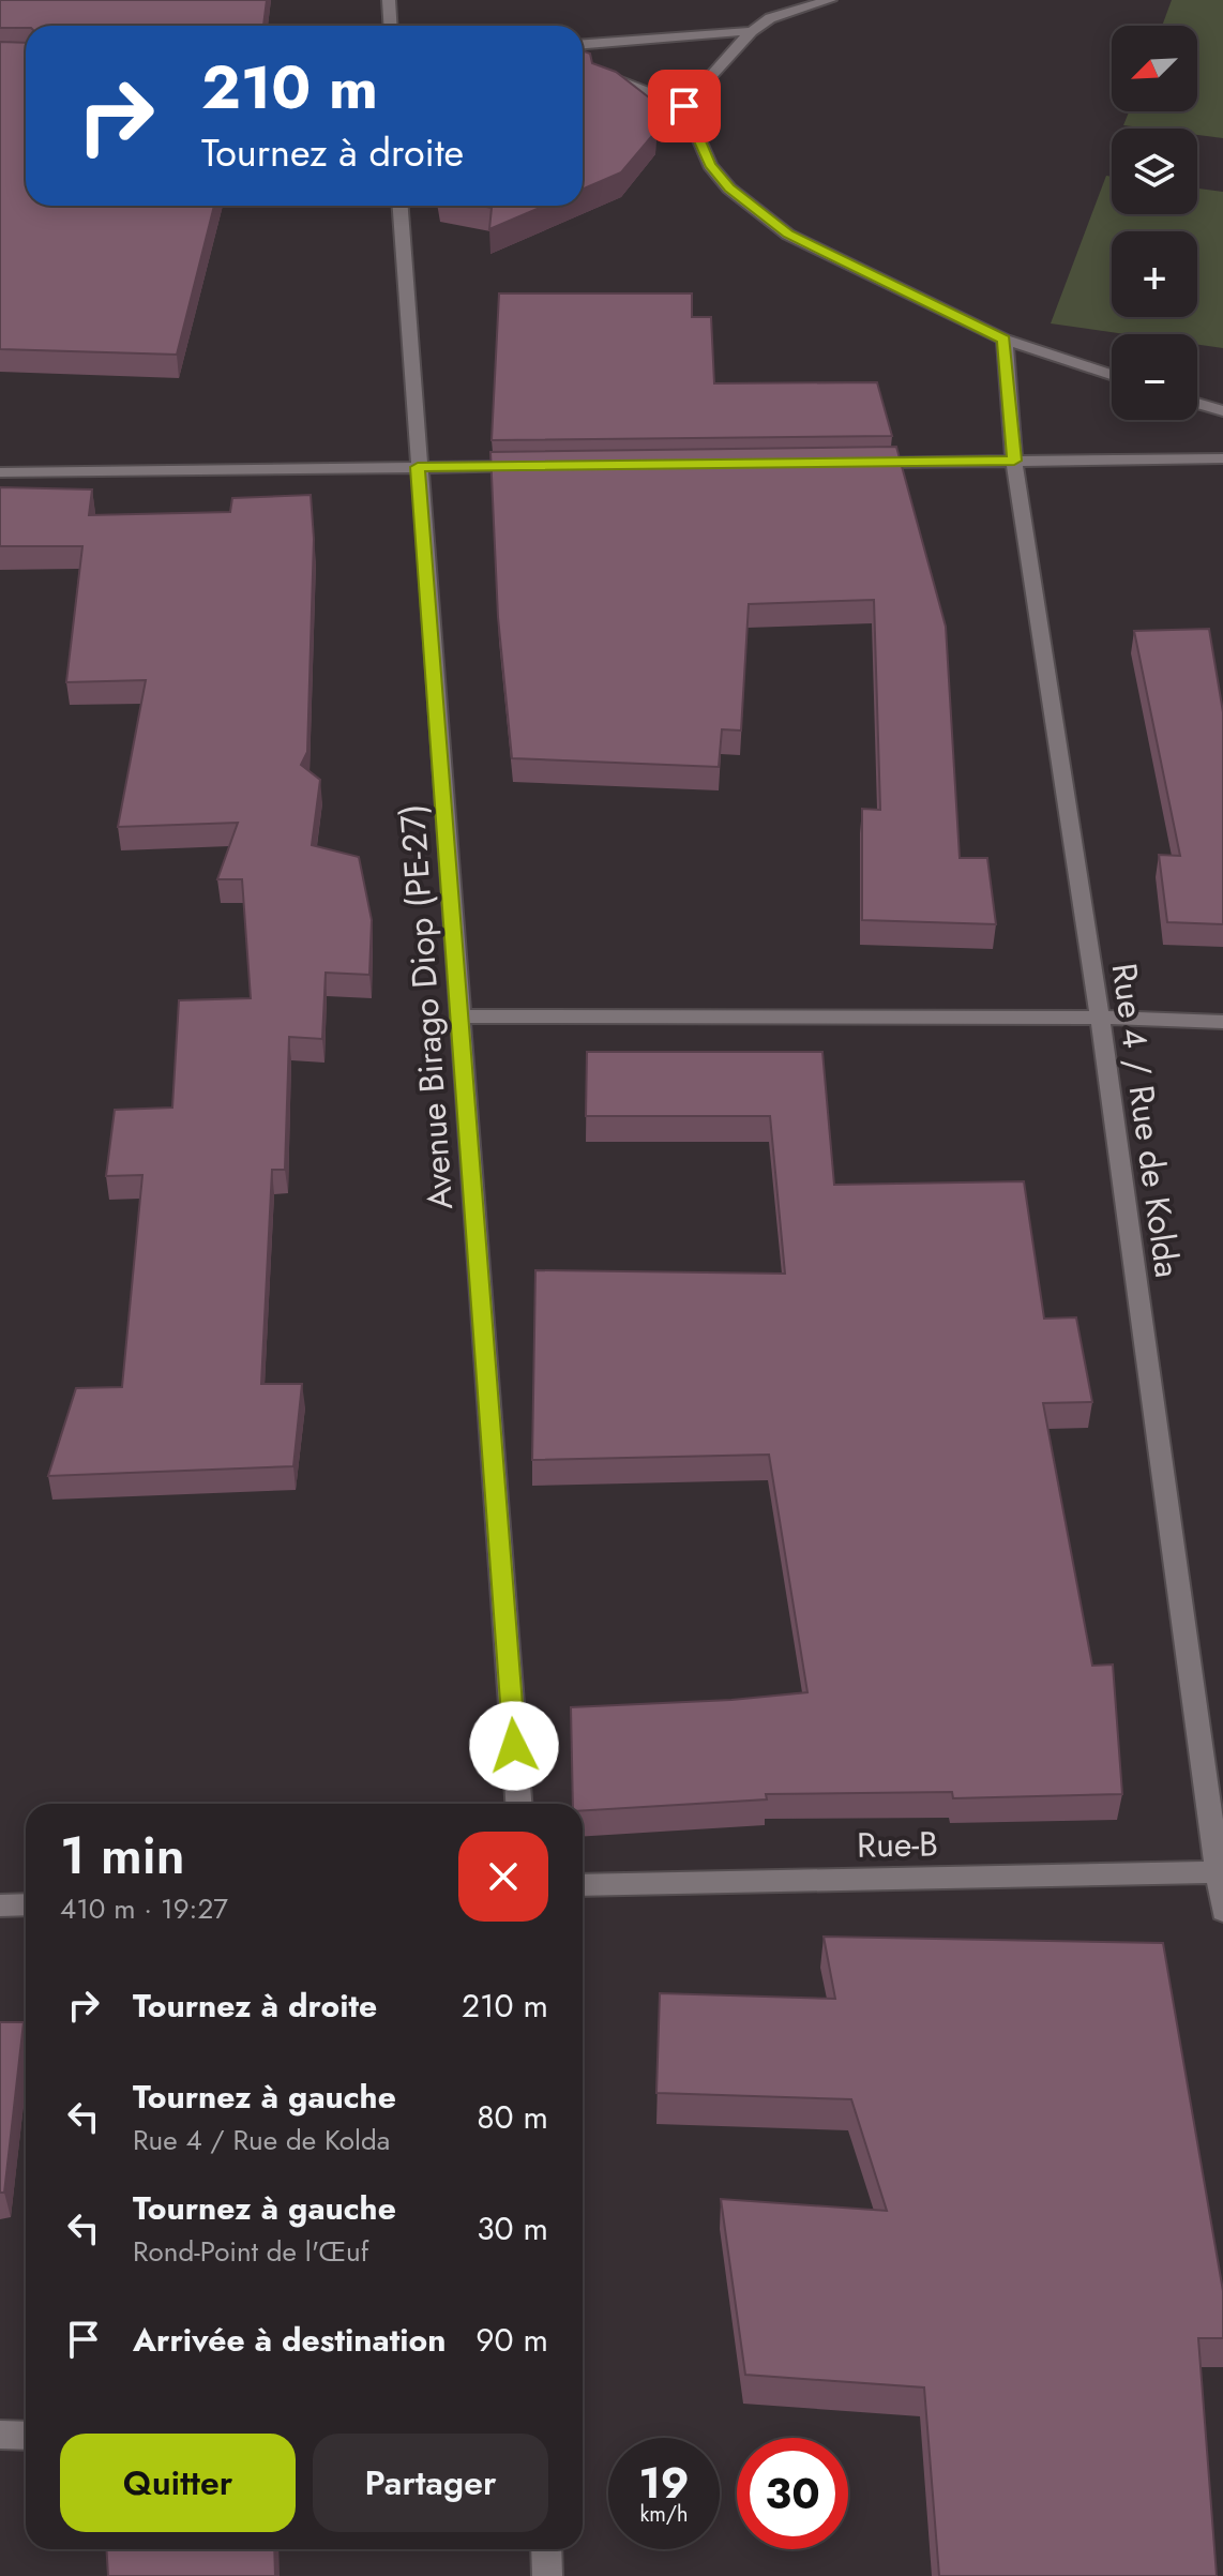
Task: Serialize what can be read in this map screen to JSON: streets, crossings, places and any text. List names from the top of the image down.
{
  "streets": {
    "street": ["Avenue Birago Diop (PE-27)", "Rue 4 / Rue de Kolda", "Rue-B"]
  },
  "crossings": [
    ["Rue 4 / Rue de Kolda", "Rue-B"]
  ],
  "north": "bottom left",
  "page": {
    "map_buttons": ["+", "−"],
    "turn": ["210 m", "Tournez à droite"],
    "heading": ["1 min", "410 m · 19:27"],
    "list": [
      {
        "name": "Tournez à droite",
        "value": "210 m"
      },
      {
        "name": "Tournez à gauche",
        "note": "Rue 4 / Rue de Kolda",
        "value": "80 m"
      },
      {
        "name": "Tournez à gauche",
        "note": "Rond-Point de l'Œuf",
        "value": "30 m"
      },
      {
        "name": "Arrivée à destination",
        "value": "90 m"
      }
    ],
    "buttons": ["Quitter", "Partager"],
    "speed": "19 km/h",
    "limit": "30"
  }
}
